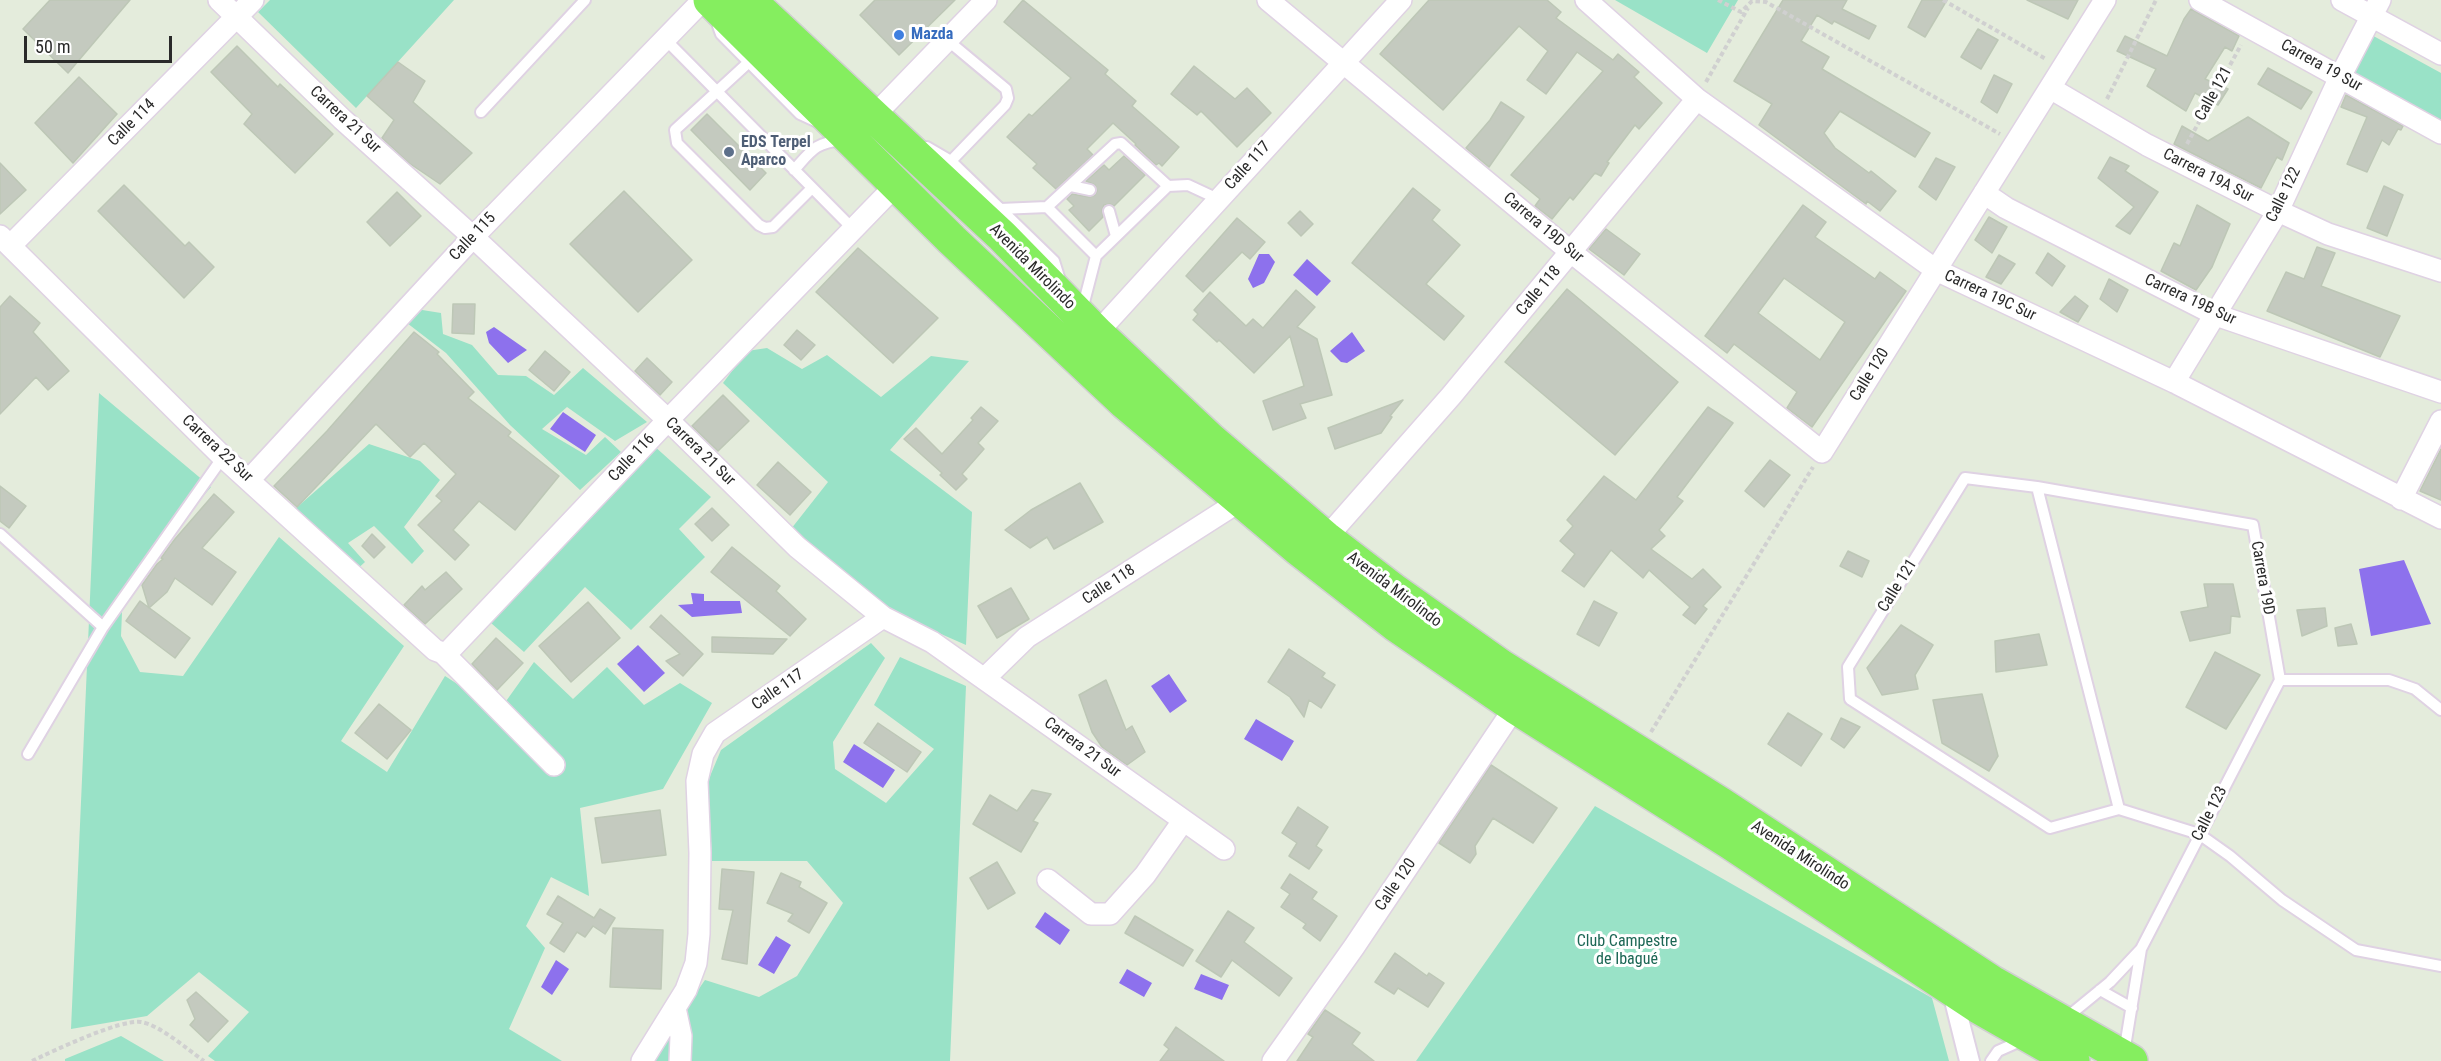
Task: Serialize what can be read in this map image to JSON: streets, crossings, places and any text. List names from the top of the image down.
{
  "streets": {
    "main road": ["Avenida Mirolindo"],
    "street": [
      "Carrera 19 Sur",
      "Carrera 21 Sur",
      "Calle 114",
      "Calle 117",
      "Carrera 19A Sur",
      "Calle 122",
      "Carrera 19D Sur",
      "Calle 115",
      "Calle 118",
      "Carrera 19C Sur",
      "Carrera 19B Sur",
      "Calle 120",
      "Carrera 22 Sur",
      "Calle 116"
    ],
    "lane": ["Calle 121", "Carrera 19D", "Calle 123"]
  },
  "crossings": [
    ["Carrera 19 Sur", "Calle 121"],
    ["Carrera 19 Sur", "Calle 122"],
    ["Calle 121", "Carrera 19A Sur"],
    ["Calle 121", "Carrera 19D"],
    ["Carrera 21 Sur", "Calle 114"],
    ["Carrera 21 Sur", "Calle 117"],
    ["Carrera 21 Sur", "Calle 115"],
    ["Carrera 21 Sur", "Calle 118"],
    ["Carrera 21 Sur", "Calle 116"],
    ["Calle 114", "Carrera 22 Sur"],
    ["Calle 117", "Carrera 19D Sur"],
    ["Calle 117", "Avenida Mirolindo"],
    ["Carrera 19A Sur", "Calle 122"],
    ["Carrera 19A Sur", "Calle 120"],
    ["Calle 122", "Carrera 19C Sur"],
    ["Calle 122", "Carrera 19B Sur"],
    ["Carrera 19D Sur", "Calle 118"],
    ["Carrera 19D Sur", "Calle 120"],
    ["Calle 115", "Carrera 22 Sur"],
    ["Avenida Mirolindo", "Calle 118"],
    ["Avenida Mirolindo", "Calle 120"],
    ["Avenida Mirolindo", "Calle 116"],
    ["Avenida Mirolindo", "Calle 123"],
    ["Calle 118", "Carrera 19C Sur"],
    ["Carrera 19C Sur", "Calle 120"],
    ["Carrera 19B Sur", "Calle 120"],
    ["Carrera 22 Sur", "Calle 116"],
    ["Carrera 19D", "Calle 123"]
  ],
  "parks": ["Club Campestre de Ibagué"],
  "places": ["Mazda", "EDS Terpel Aparco"],
  "scale_bar": "50 m"
}
